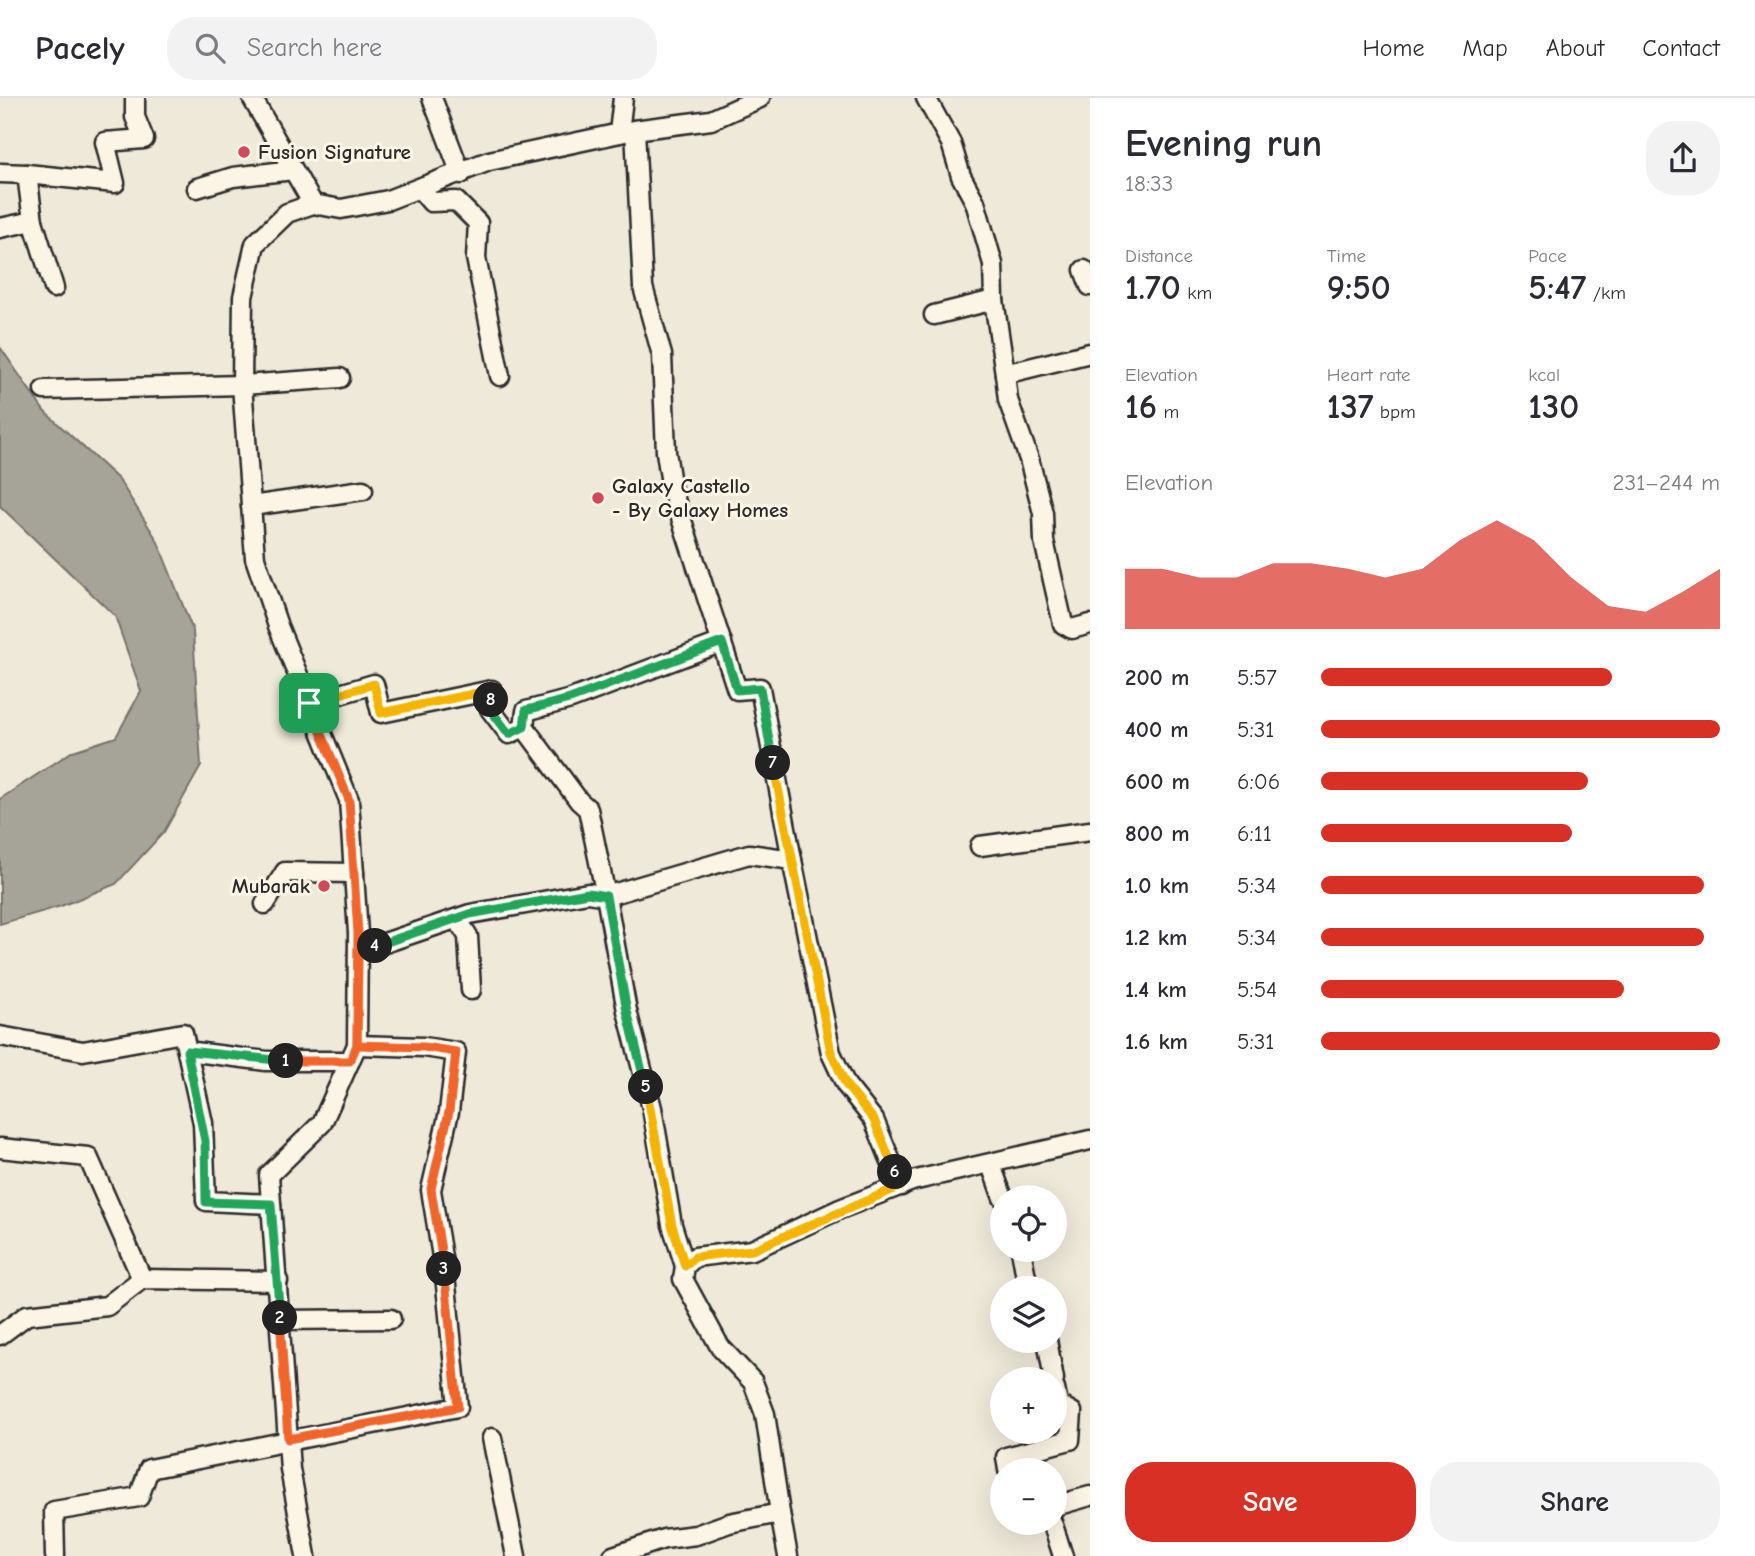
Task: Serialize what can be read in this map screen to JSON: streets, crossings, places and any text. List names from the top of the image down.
{
  "places": ["Fusion Signature", "Galaxy Castello - By Galaxy Homes", "Mubarak"],
  "page": {
    "header": "Pacely",
    "search": "Search here",
    "nav": [
      "Home",
      "Map",
      "About",
      "Contact"
    ],
    "heading": ["Evening run", "18:33"],
    "stats": [
      ["Distance", "1.70 km"],
      ["Time", "9:50"],
      ["Pace", "5:47 /km"],
      ["Elevation", "16 m"],
      ["Heart rate", "137 bpm"],
      ["kcal", "130"]
    ],
    "chart": ["Elevation", "231–244 m"],
    "list": [
      {
        "name": "200 m",
        "note": "5:57"
      },
      {
        "name": "400 m",
        "note": "5:31"
      },
      {
        "name": "600 m",
        "note": "6:06"
      },
      {
        "name": "800 m",
        "note": "6:11"
      },
      {
        "name": "1.0 km",
        "note": "5:34"
      },
      {
        "name": "1.2 km",
        "note": "5:34"
      },
      {
        "name": "1.4 km",
        "note": "5:54"
      },
      {
        "name": "1.6 km",
        "note": "5:31"
      }
    ],
    "pins": [
      "8",
      "7",
      "4",
      "1",
      "5",
      "6",
      "3",
      "2"
    ],
    "map_buttons": ["+", "−"],
    "buttons": ["Save", "Share"]
  }
}
